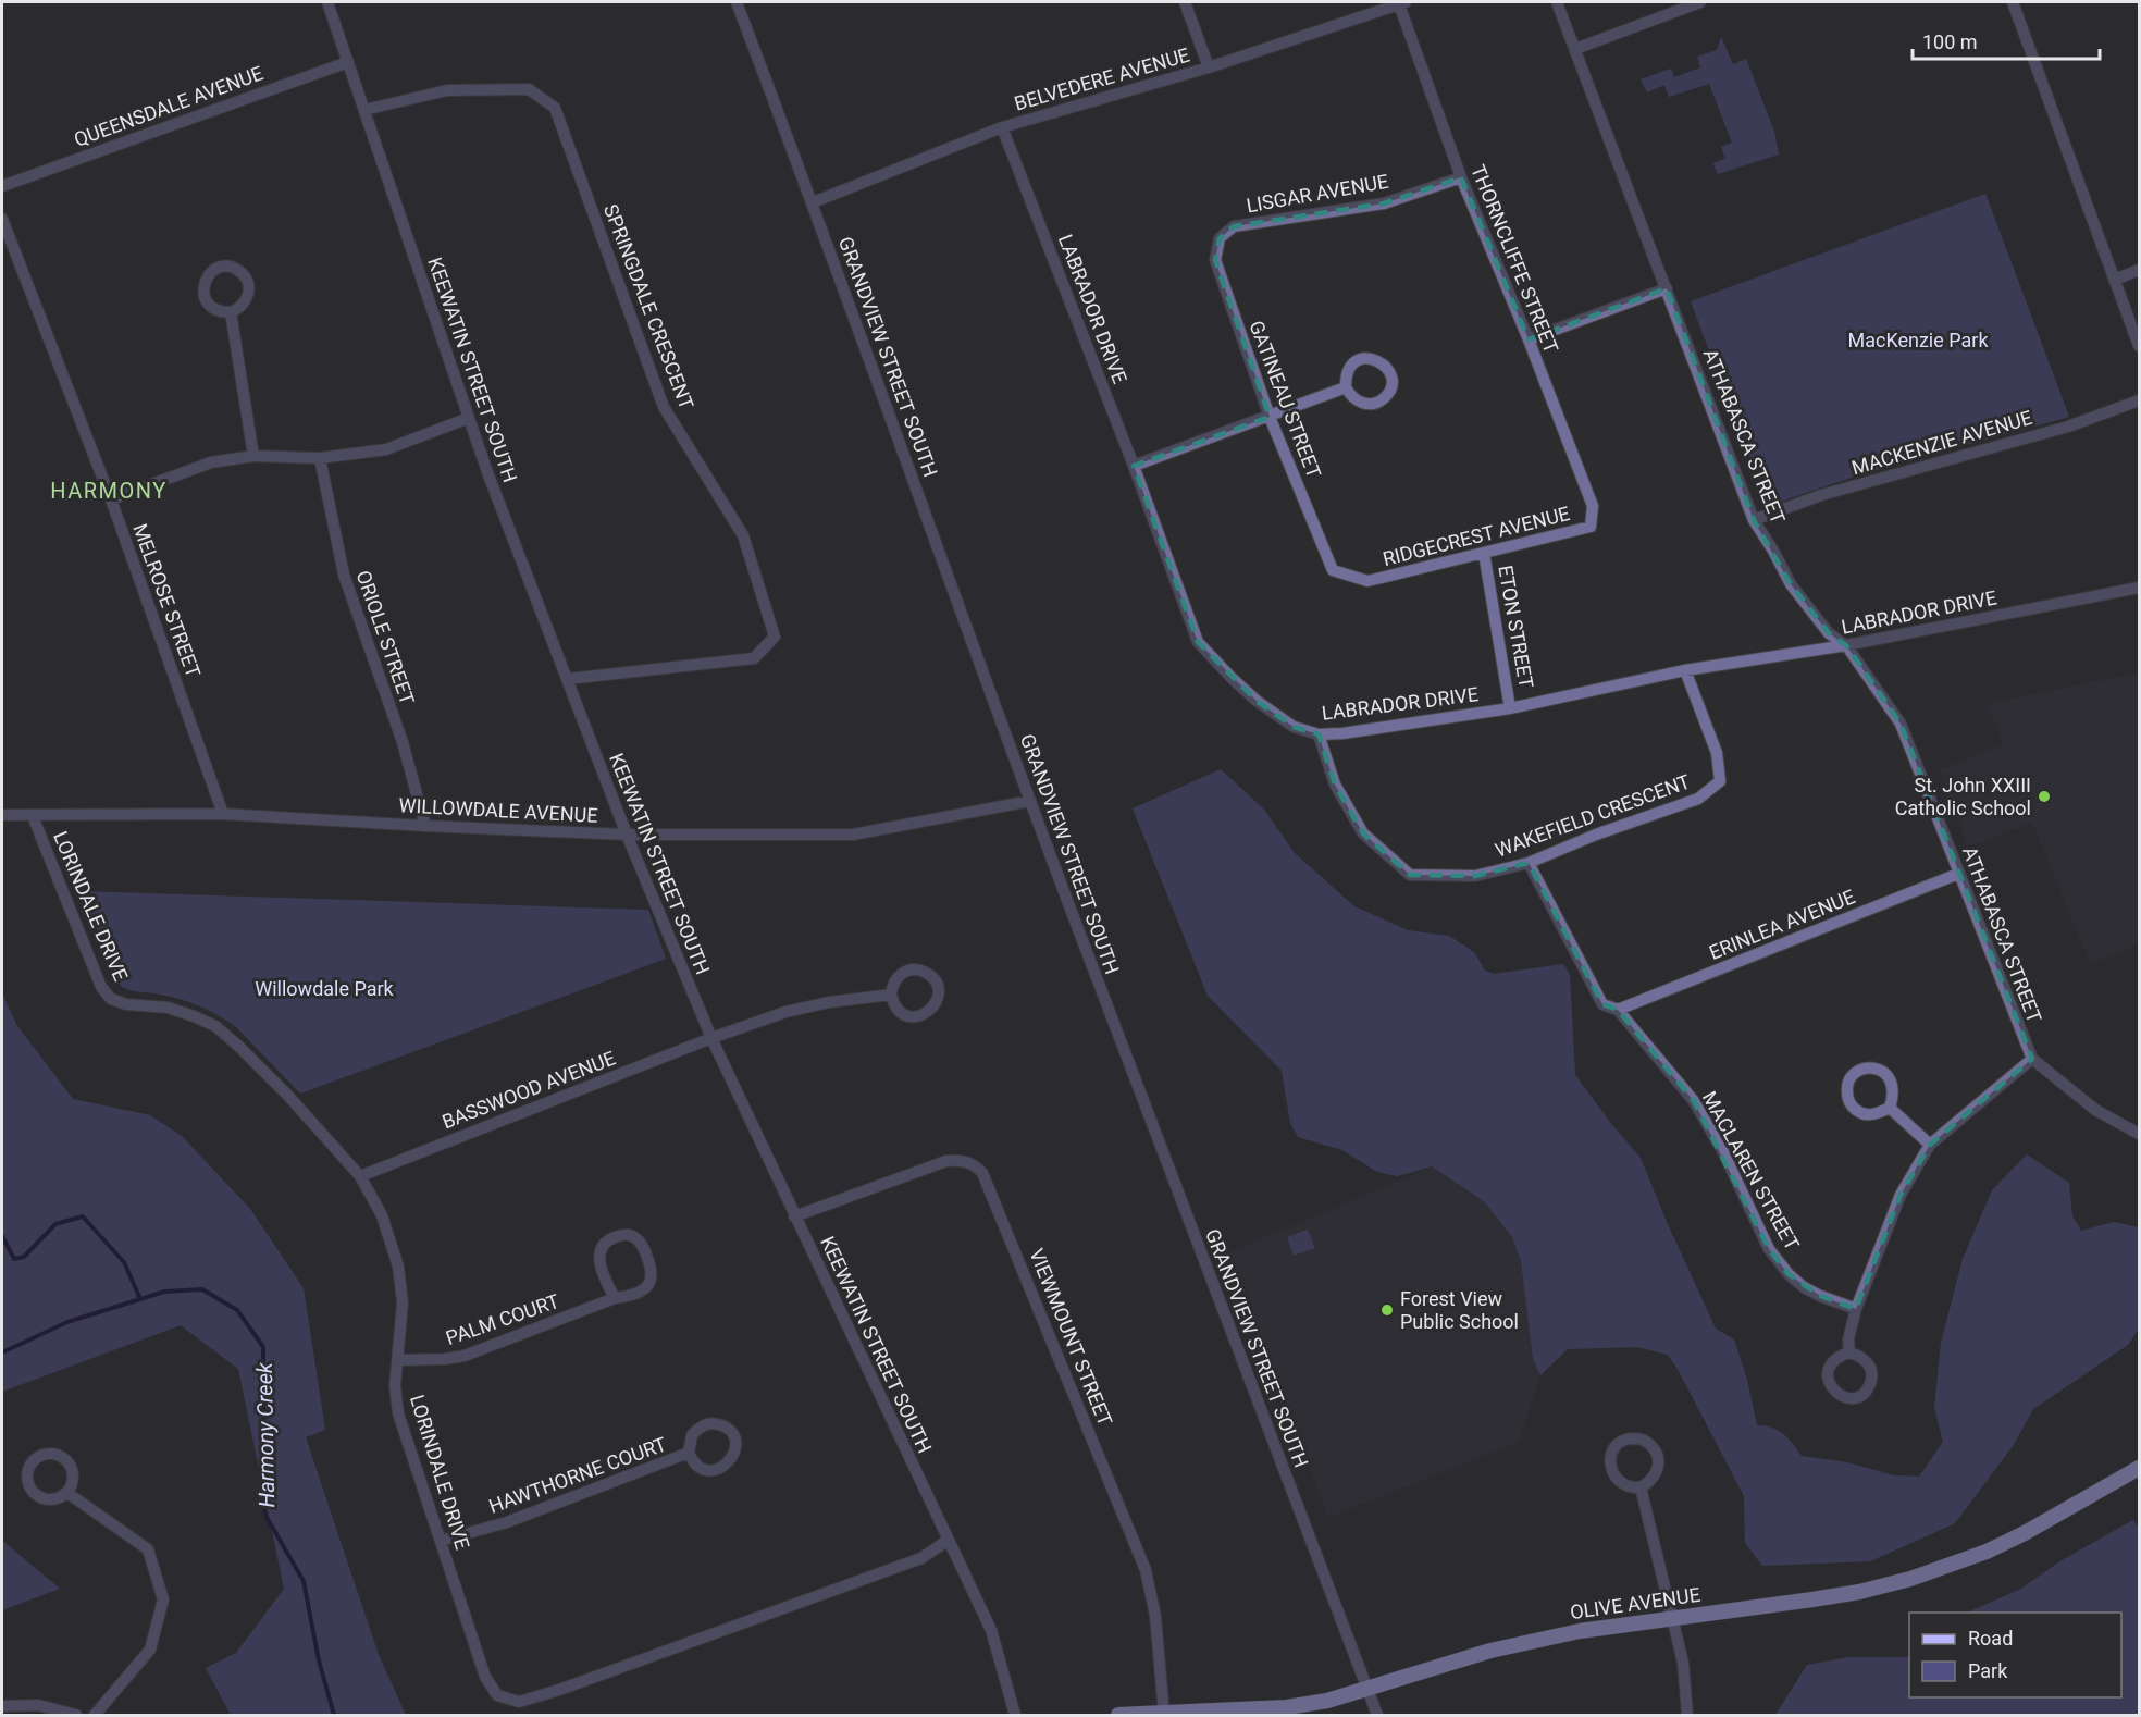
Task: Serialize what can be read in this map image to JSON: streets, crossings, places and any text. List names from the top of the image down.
{
  "streets": {
    "main road": ["OLIVE AVENUE"],
    "street": [
      "BELVEDERE AVENUE",
      "QUEENSDALE AVENUE",
      "LISGAR AVENUE",
      "THORNCLIFFE STREET",
      "SPRINGDALE CRESCENT",
      "LABRADOR DRIVE",
      "GRANDVIEW STREET SOUTH",
      "KEEWATIN STREET SOUTH",
      "GATINEAU STREET",
      "ATHABASCA STREET",
      "MACKENZIE AVENUE",
      "RIDGECREST AVENUE",
      "MELROSE STREET",
      "ETON STREET",
      "ORIOLE STREET",
      "WILLOWDALE AVENUE",
      "WAKEFIELD CRESCENT",
      "LORINDALE DRIVE",
      "ERINLEA AVENUE",
      "BASSWOOD AVENUE",
      "MACLAREN STREET",
      "PALM COURT",
      "VIEWMOUNT STREET",
      "HAWTHORNE COURT"
    ]
  },
  "crossings": [
    ["BELVEDERE AVENUE", "THORNCLIFFE STREET"],
    ["BELVEDERE AVENUE", "LABRADOR DRIVE"],
    ["BELVEDERE AVENUE", "GRANDVIEW STREET SOUTH"],
    ["QUEENSDALE AVENUE", "KEEWATIN STREET SOUTH"],
    ["LISGAR AVENUE", "THORNCLIFFE STREET"],
    ["LISGAR AVENUE", "GATINEAU STREET"],
    ["THORNCLIFFE STREET", "RIDGECREST AVENUE"],
    ["SPRINGDALE CRESCENT", "KEEWATIN STREET SOUTH"],
    ["LABRADOR DRIVE", "ATHABASCA STREET"],
    ["LABRADOR DRIVE", "ETON STREET"],
    ["LABRADOR DRIVE", "WAKEFIELD CRESCENT"],
    ["GRANDVIEW STREET SOUTH", "WILLOWDALE AVENUE"],
    ["GRANDVIEW STREET SOUTH", "OLIVE AVENUE"],
    ["KEEWATIN STREET SOUTH", "WILLOWDALE AVENUE"],
    ["KEEWATIN STREET SOUTH", "LORINDALE DRIVE"],
    ["KEEWATIN STREET SOUTH", "BASSWOOD AVENUE"],
    ["KEEWATIN STREET SOUTH", "VIEWMOUNT STREET"],
    ["GATINEAU STREET", "RIDGECREST AVENUE"],
    ["ATHABASCA STREET", "MACKENZIE AVENUE"],
    ["ATHABASCA STREET", "ERINLEA AVENUE"],
    ["RIDGECREST AVENUE", "ETON STREET"],
    ["MELROSE STREET", "WILLOWDALE AVENUE"],
    ["ORIOLE STREET", "WILLOWDALE AVENUE"],
    ["WILLOWDALE AVENUE", "LORINDALE DRIVE"],
    ["WAKEFIELD CRESCENT", "MACLAREN STREET"],
    ["LORINDALE DRIVE", "BASSWOOD AVENUE"],
    ["LORINDALE DRIVE", "PALM COURT"],
    ["LORINDALE DRIVE", "HAWTHORNE COURT"],
    ["ERINLEA AVENUE", "MACLAREN STREET"],
    ["VIEWMOUNT STREET", "OLIVE AVENUE"]
  ],
  "districts": ["HARMONY"],
  "water": ["Harmony Creek"],
  "parks": ["MacKenzie Park", "Willowdale Park"],
  "places": ["St. John XXIII Catholic School", "Forest View Public School"],
  "legend": ["Road", "Park"],
  "scale_bar": "100 m"
}
